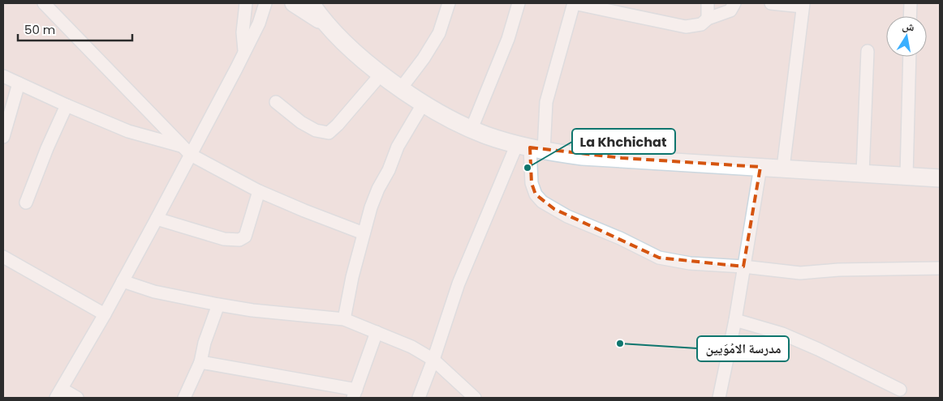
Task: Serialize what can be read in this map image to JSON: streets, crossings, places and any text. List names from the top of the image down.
{
  "places": ["La Khchichat", "مدرسة الامُوَيين"],
  "scale_bar": "50 m",
  "north": "top"
}
